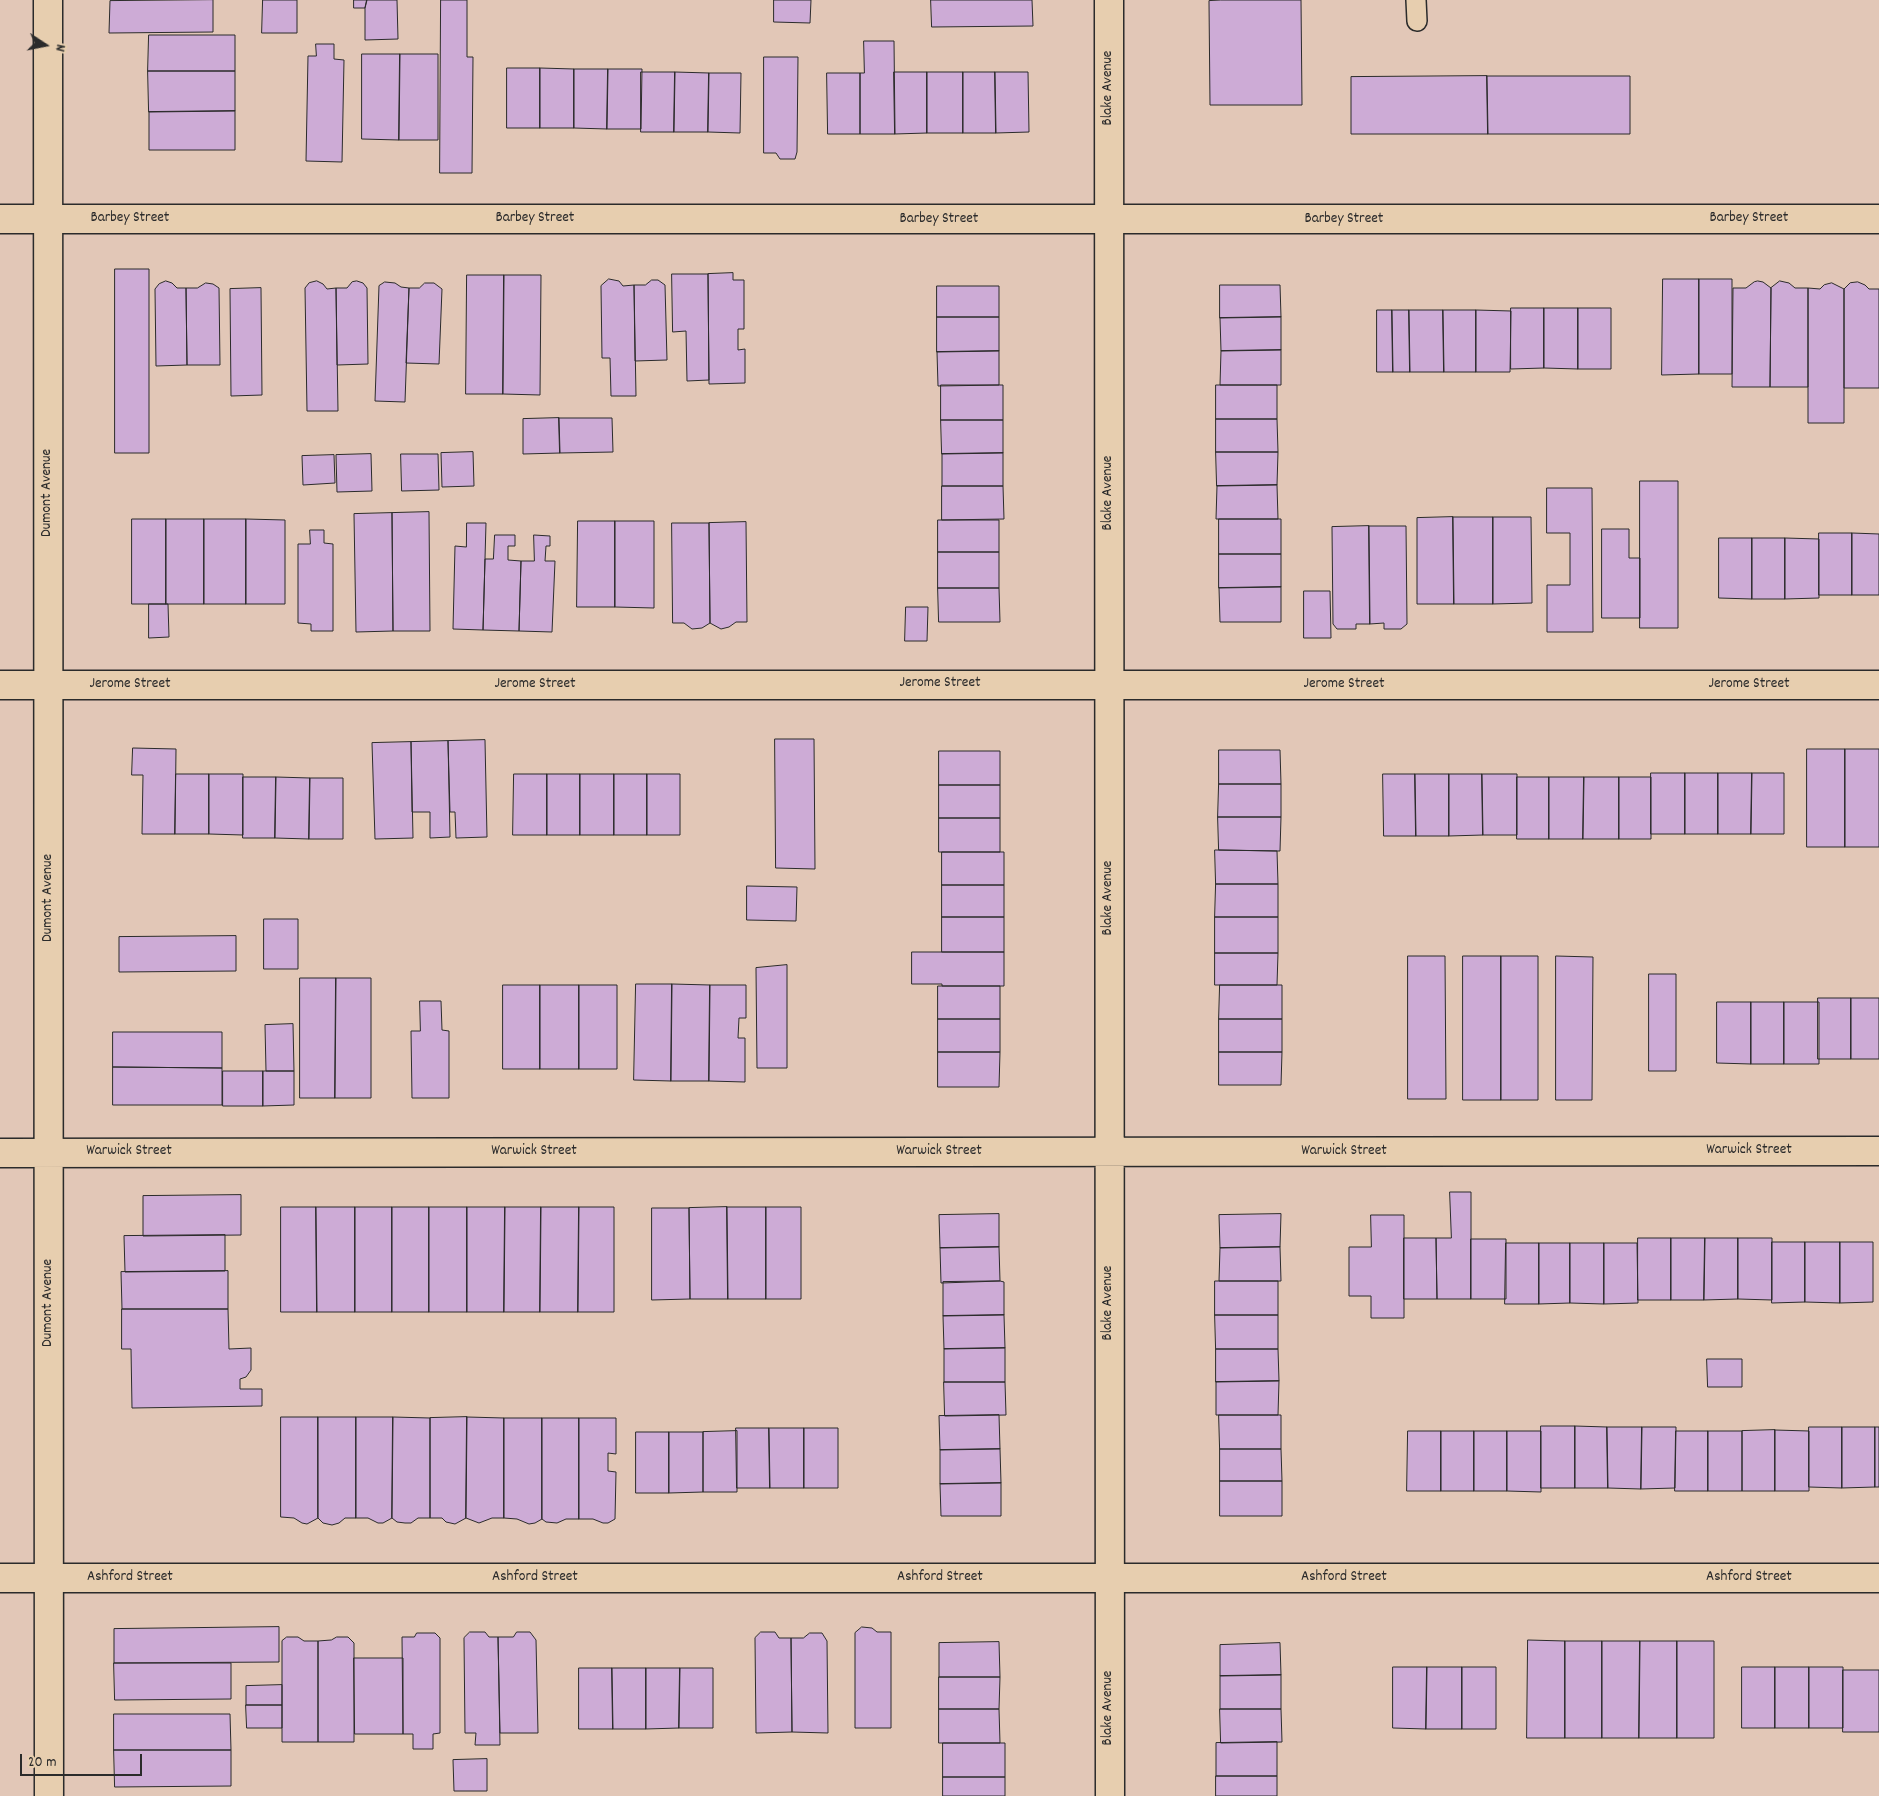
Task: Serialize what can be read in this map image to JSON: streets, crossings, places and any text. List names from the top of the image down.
{
  "streets": {
    "street": [
      "Blake Avenue",
      "Barbey Street",
      "Dumont Avenue",
      "Jerome Street",
      "Warwick Street",
      "Ashford Street"
    ]
  },
  "crossings": [
    ["Blake Avenue", "Barbey Street"],
    ["Blake Avenue", "Jerome Street"],
    ["Blake Avenue", "Warwick Street"],
    ["Blake Avenue", "Ashford Street"],
    ["Barbey Street", "Dumont Avenue"],
    ["Dumont Avenue", "Jerome Street"],
    ["Dumont Avenue", "Warwick Street"],
    ["Dumont Avenue", "Ashford Street"]
  ],
  "scale_bar": "20 m",
  "north": "right"
}
